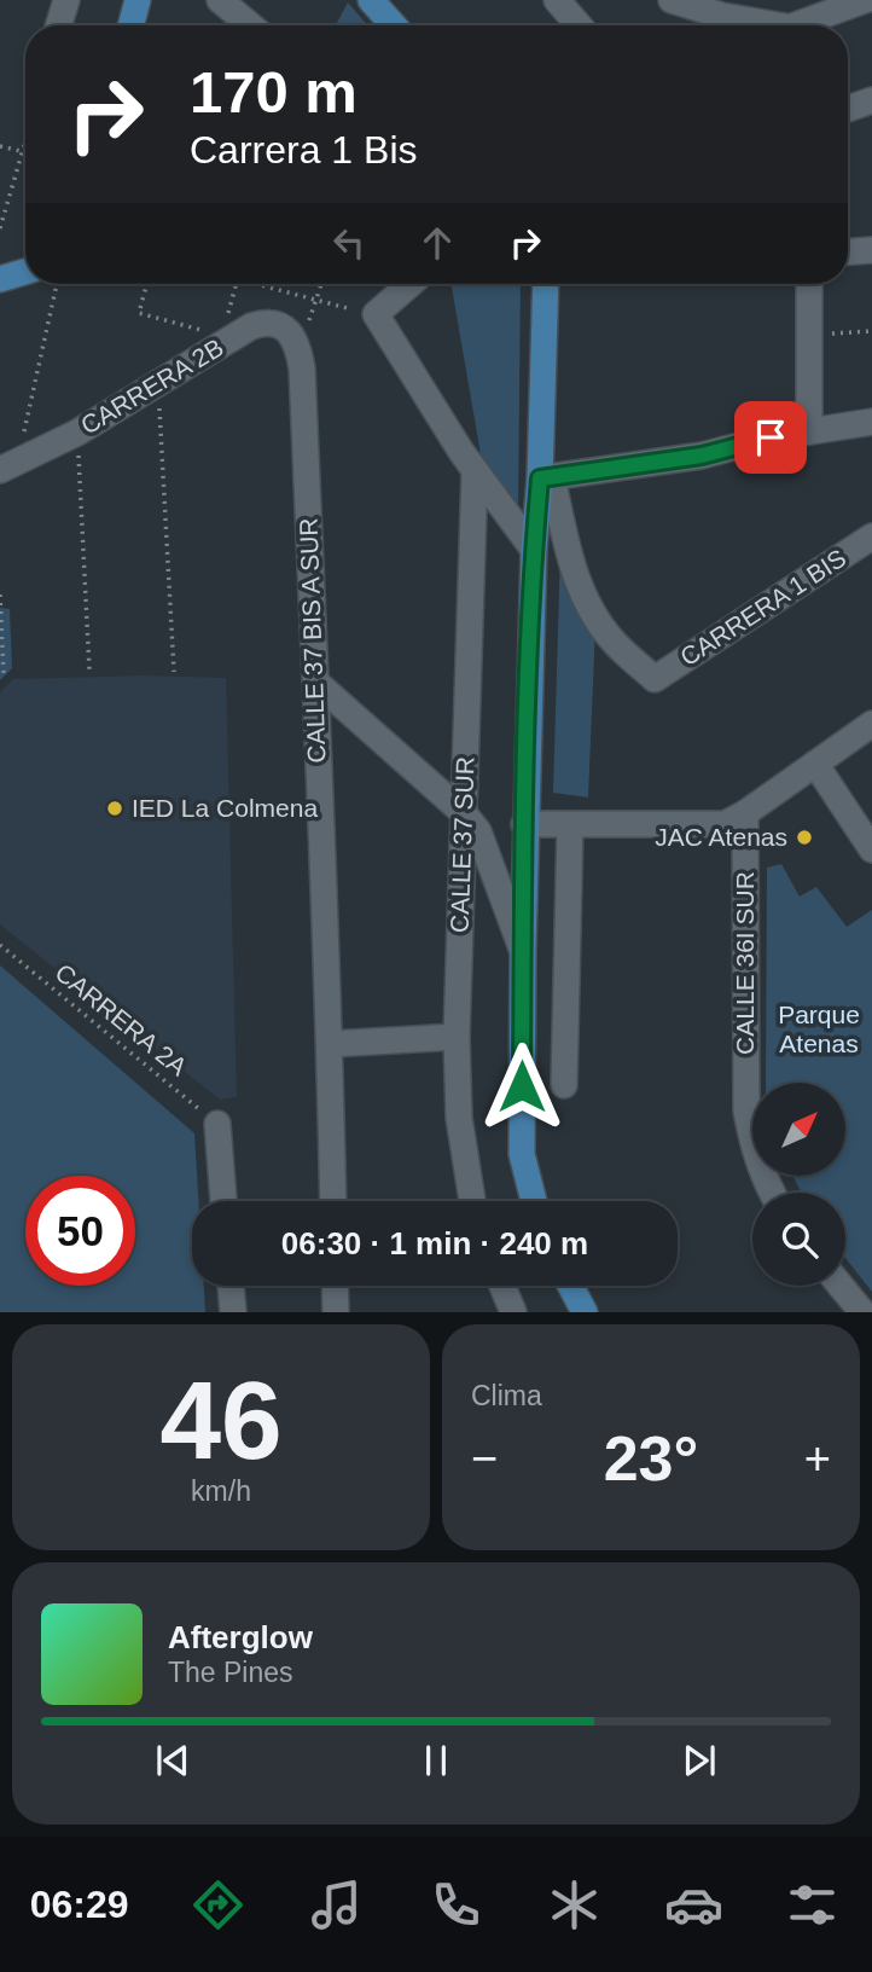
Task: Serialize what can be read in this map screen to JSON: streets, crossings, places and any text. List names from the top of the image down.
{
  "streets": {
    "street": [
      "CARRERA 2B",
      "CARRERA 1 BIS",
      "CALLE 37 BIS A SUR",
      "CALLE 37 SUR",
      "CALLE 36I SUR"
    ],
    "path": ["CARRERA 2A"]
  },
  "crossings": [
    ["CARRERA 2B", "CALLE 37 BIS A SUR"]
  ],
  "parks": ["Parque Atenas"],
  "places": ["IED La Colmena", "JAC Atenas"],
  "north": "top right",
  "page": {
    "turn": ["170 m", "Carrera 1 Bis"],
    "limit": "50",
    "trip": "06:30 · 1 min · 240 m",
    "tile": [
      ["46", "km/h"],
      "Clima"
    ],
    "heat": ["−", "23°", "+"],
    "song": ["Afterglow", "The Pines"],
    "tabs": "06:29"
  }
}
